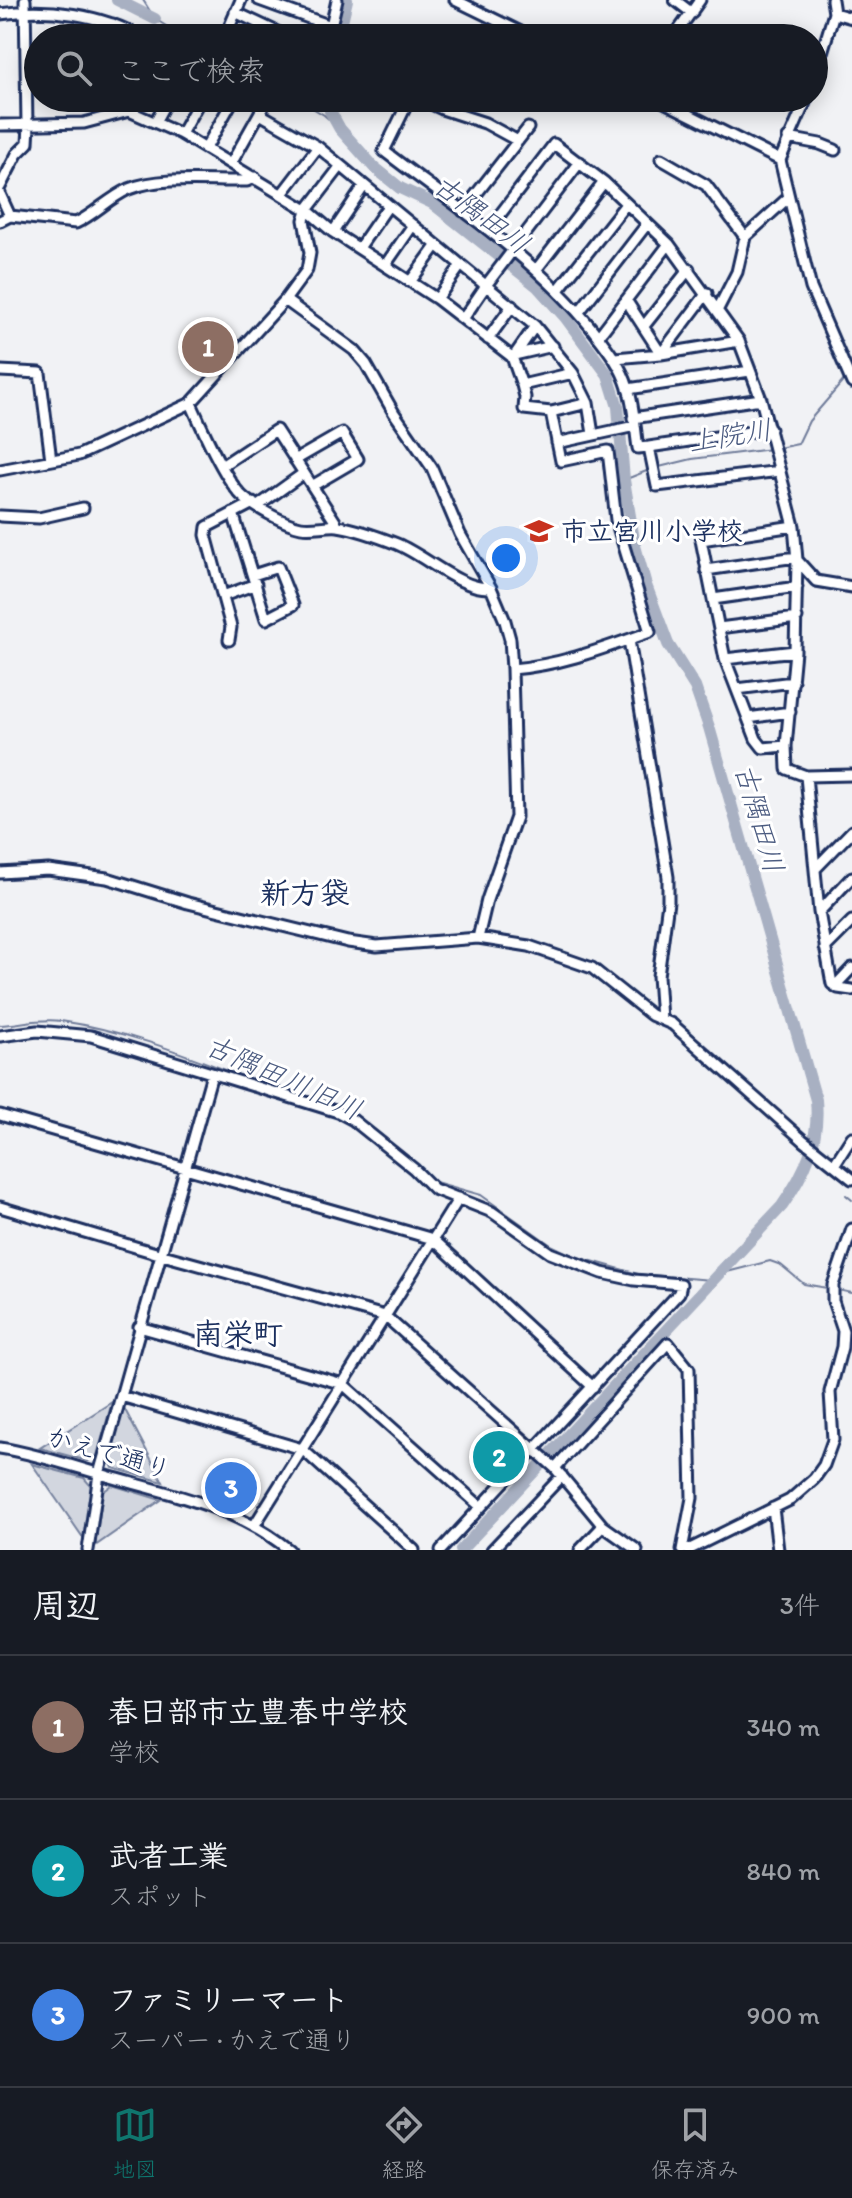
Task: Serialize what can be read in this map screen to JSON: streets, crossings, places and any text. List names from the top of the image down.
{
  "streets": {
    "street": ["かえで通り"]
  },
  "districts": ["新方袋", "南栄町"],
  "water": ["古隅田川", "上院川", "古隅田川旧川"],
  "places": {
    "school or university": ["市立宮川小学校"]
  },
  "page": {
    "search": "ここで検索",
    "pins": ["1", "2", "3"],
    "heading": ["周辺", "3件"],
    "list": [
      {
        "mark": "1",
        "name": "春日部市立豊春中学校",
        "note": "学校",
        "value": "340 m"
      },
      {
        "mark": "2",
        "name": "武者工業",
        "note": "スポット",
        "value": "840 m"
      },
      {
        "mark": "3",
        "name": "ファミリーマート",
        "note": "スーパー · かえで通り",
        "value": "900 m"
      }
    ],
    "nav": ["地図", "経路", "保存済み"]
  }
}
